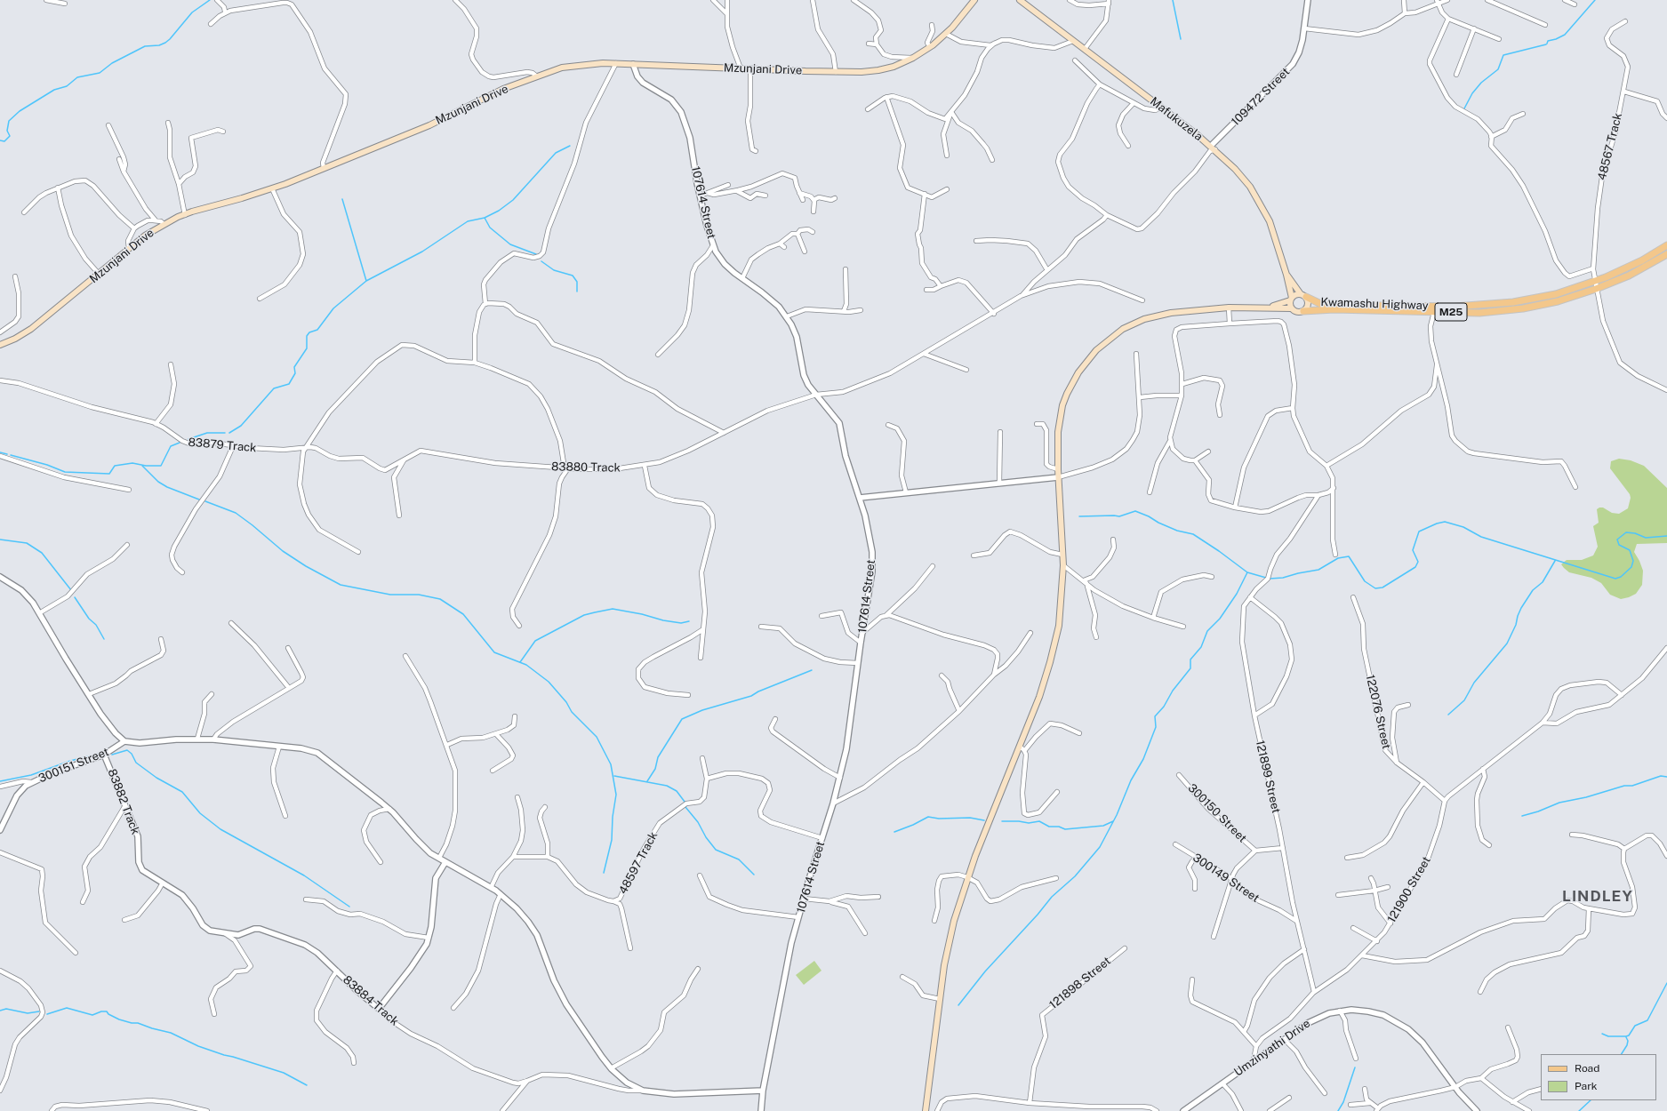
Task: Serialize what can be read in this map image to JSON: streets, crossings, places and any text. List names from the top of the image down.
{
  "streets": {
    "main road": [
      "Mzunjani Drive",
      "Mafukuzela",
      "Kwamashu Highway",
      "M25"
    ],
    "street": [
      "109472 Street",
      "48567 Track",
      "107614 Street",
      "83879 Track",
      "83880 Track",
      "122076 Street",
      "300151 Street",
      "121899 Street",
      "83882 Track",
      "300150 Street",
      "48597 Track",
      "300149 Street",
      "121900 Street",
      "121898 Street",
      "83884 Track",
      "Umzinyathi Drive"
    ]
  },
  "crossings": [
    ["Mzunjani Drive", "107614 Street"],
    ["109472 Street", "Mafukuzela"],
    ["Mafukuzela", "Kwamashu Highway"],
    ["48567 Track", "Kwamashu Highway"],
    ["107614 Street", "83880 Track"],
    ["Kwamashu Highway", "M25"],
    ["83879 Track", "83880 Track"],
    ["122076 Street", "121900 Street"],
    ["300151 Street", "83882 Track"],
    ["121899 Street", "300149 Street"],
    ["121899 Street", "121900 Street"],
    ["83882 Track", "83884 Track"]
  ],
  "districts": ["LINDLEY"],
  "legend": ["Road", "Park"]
}
